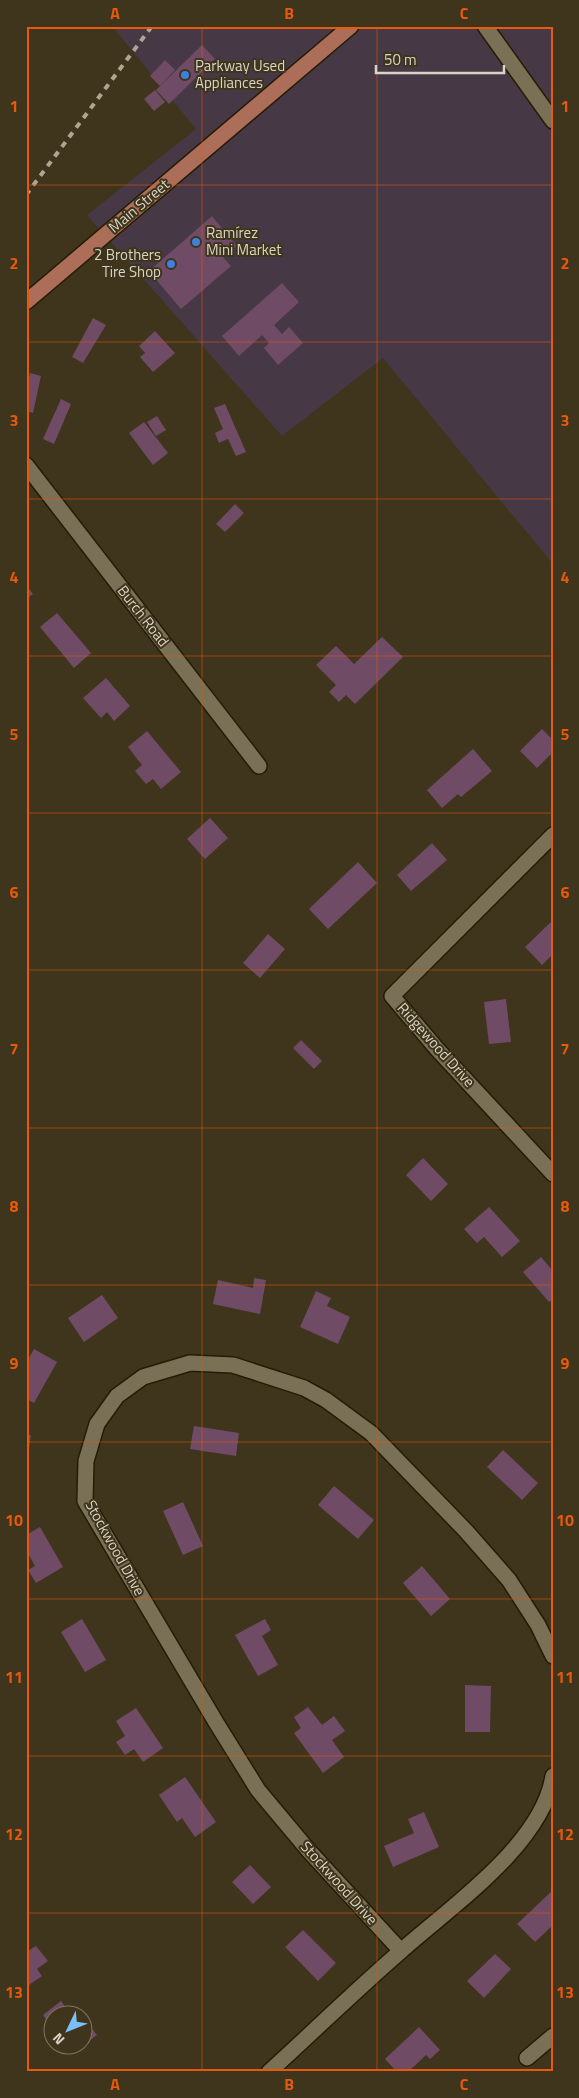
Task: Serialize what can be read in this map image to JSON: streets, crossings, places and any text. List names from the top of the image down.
{
  "streets": {
    "main road": ["Main Street"],
    "street": ["Burch Road", "Ridgewood Drive", "Stockwood Drive"]
  },
  "places": ["Parkway Used Appliances", "Ramírez Mini Market", "2 Brothers Tire Shop"],
  "scale_bar": "50 m",
  "north": "bottom left",
  "grid": {
    "columns": ["A", "B", "C"],
    "rows": [
      "1",
      "2",
      "3",
      "4",
      "5",
      "6",
      "7",
      "8",
      "9",
      "10",
      "11",
      "12",
      "13"
    ]
  }
}
